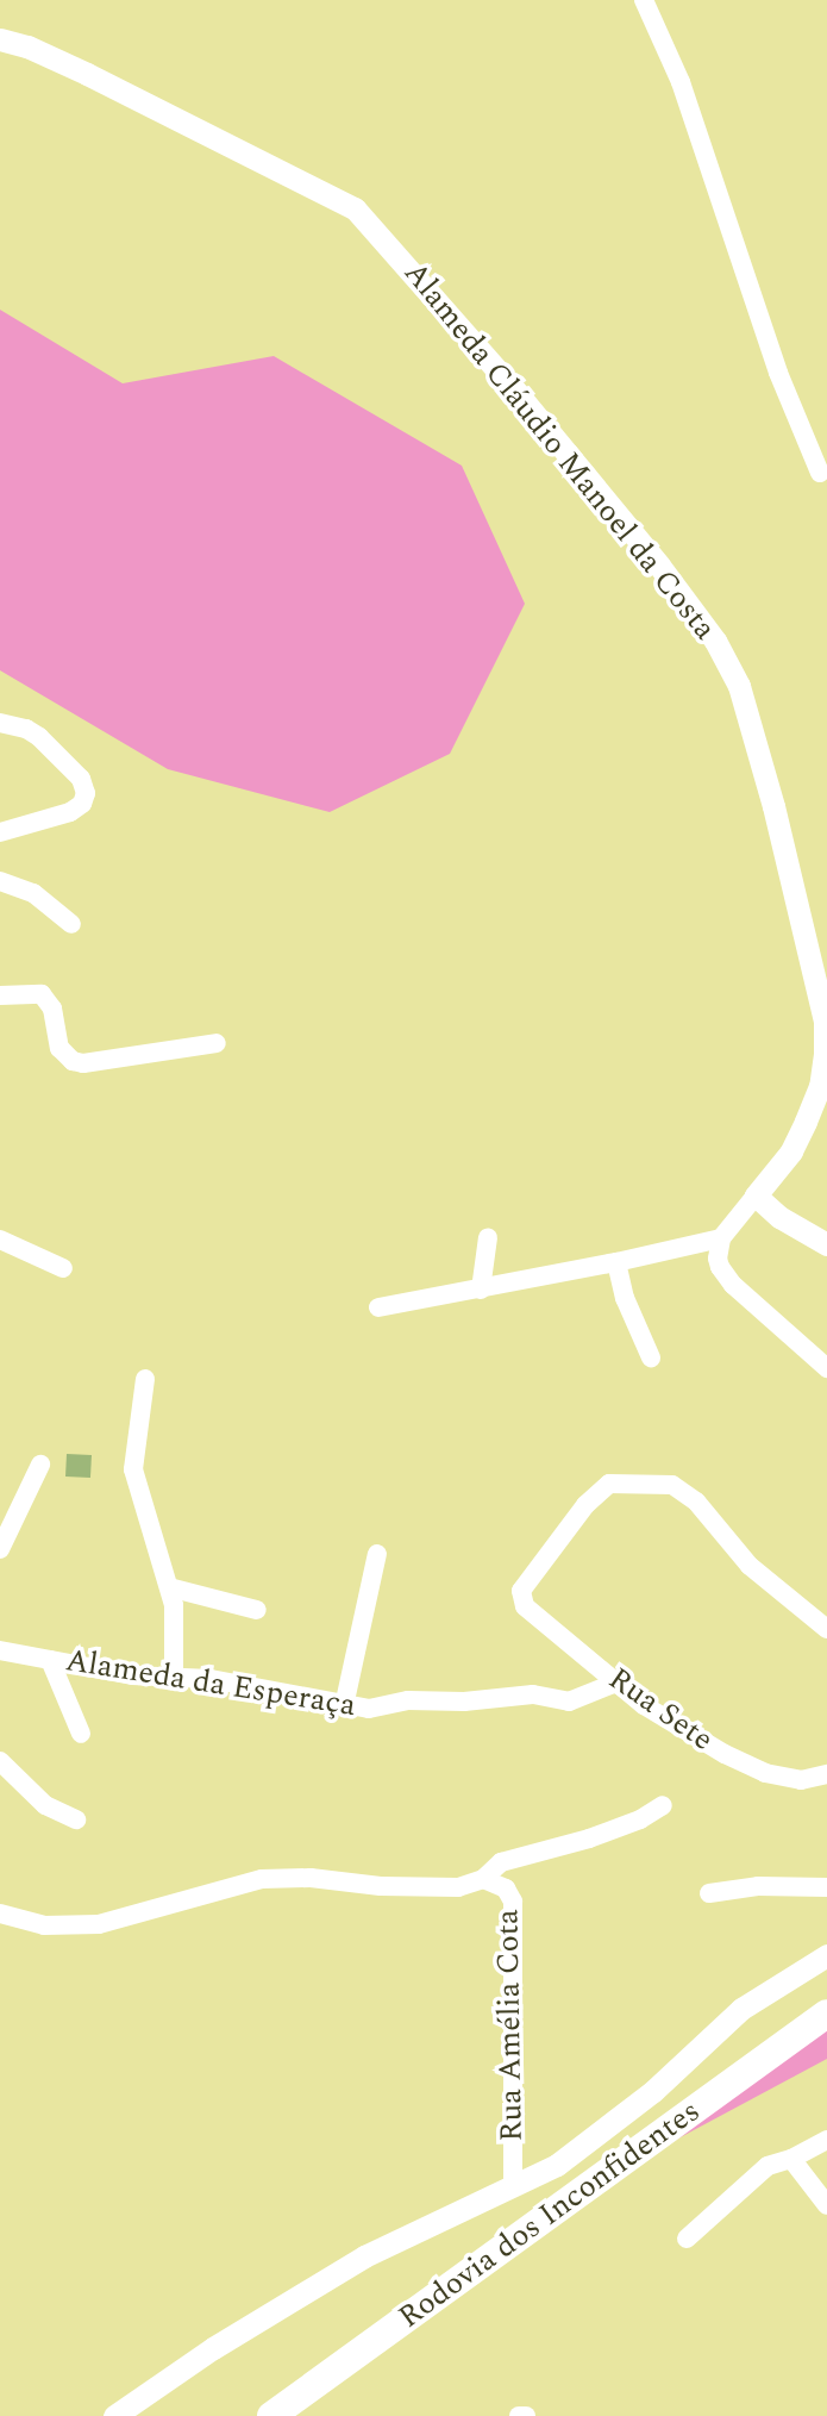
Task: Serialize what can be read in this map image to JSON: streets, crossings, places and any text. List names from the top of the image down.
{
  "streets": {
    "main road": ["Rodovia dos Inconfidentes"],
    "street": [
      "Alameda Cláudio Manoel da Costa",
      "Alameda da Esperaça",
      "Rua Sete",
      "Rua Amélia Cota"
    ]
  },
  "crossings": [
    ["Alameda da Esperaça", "Rua Sete"]
  ]
}
